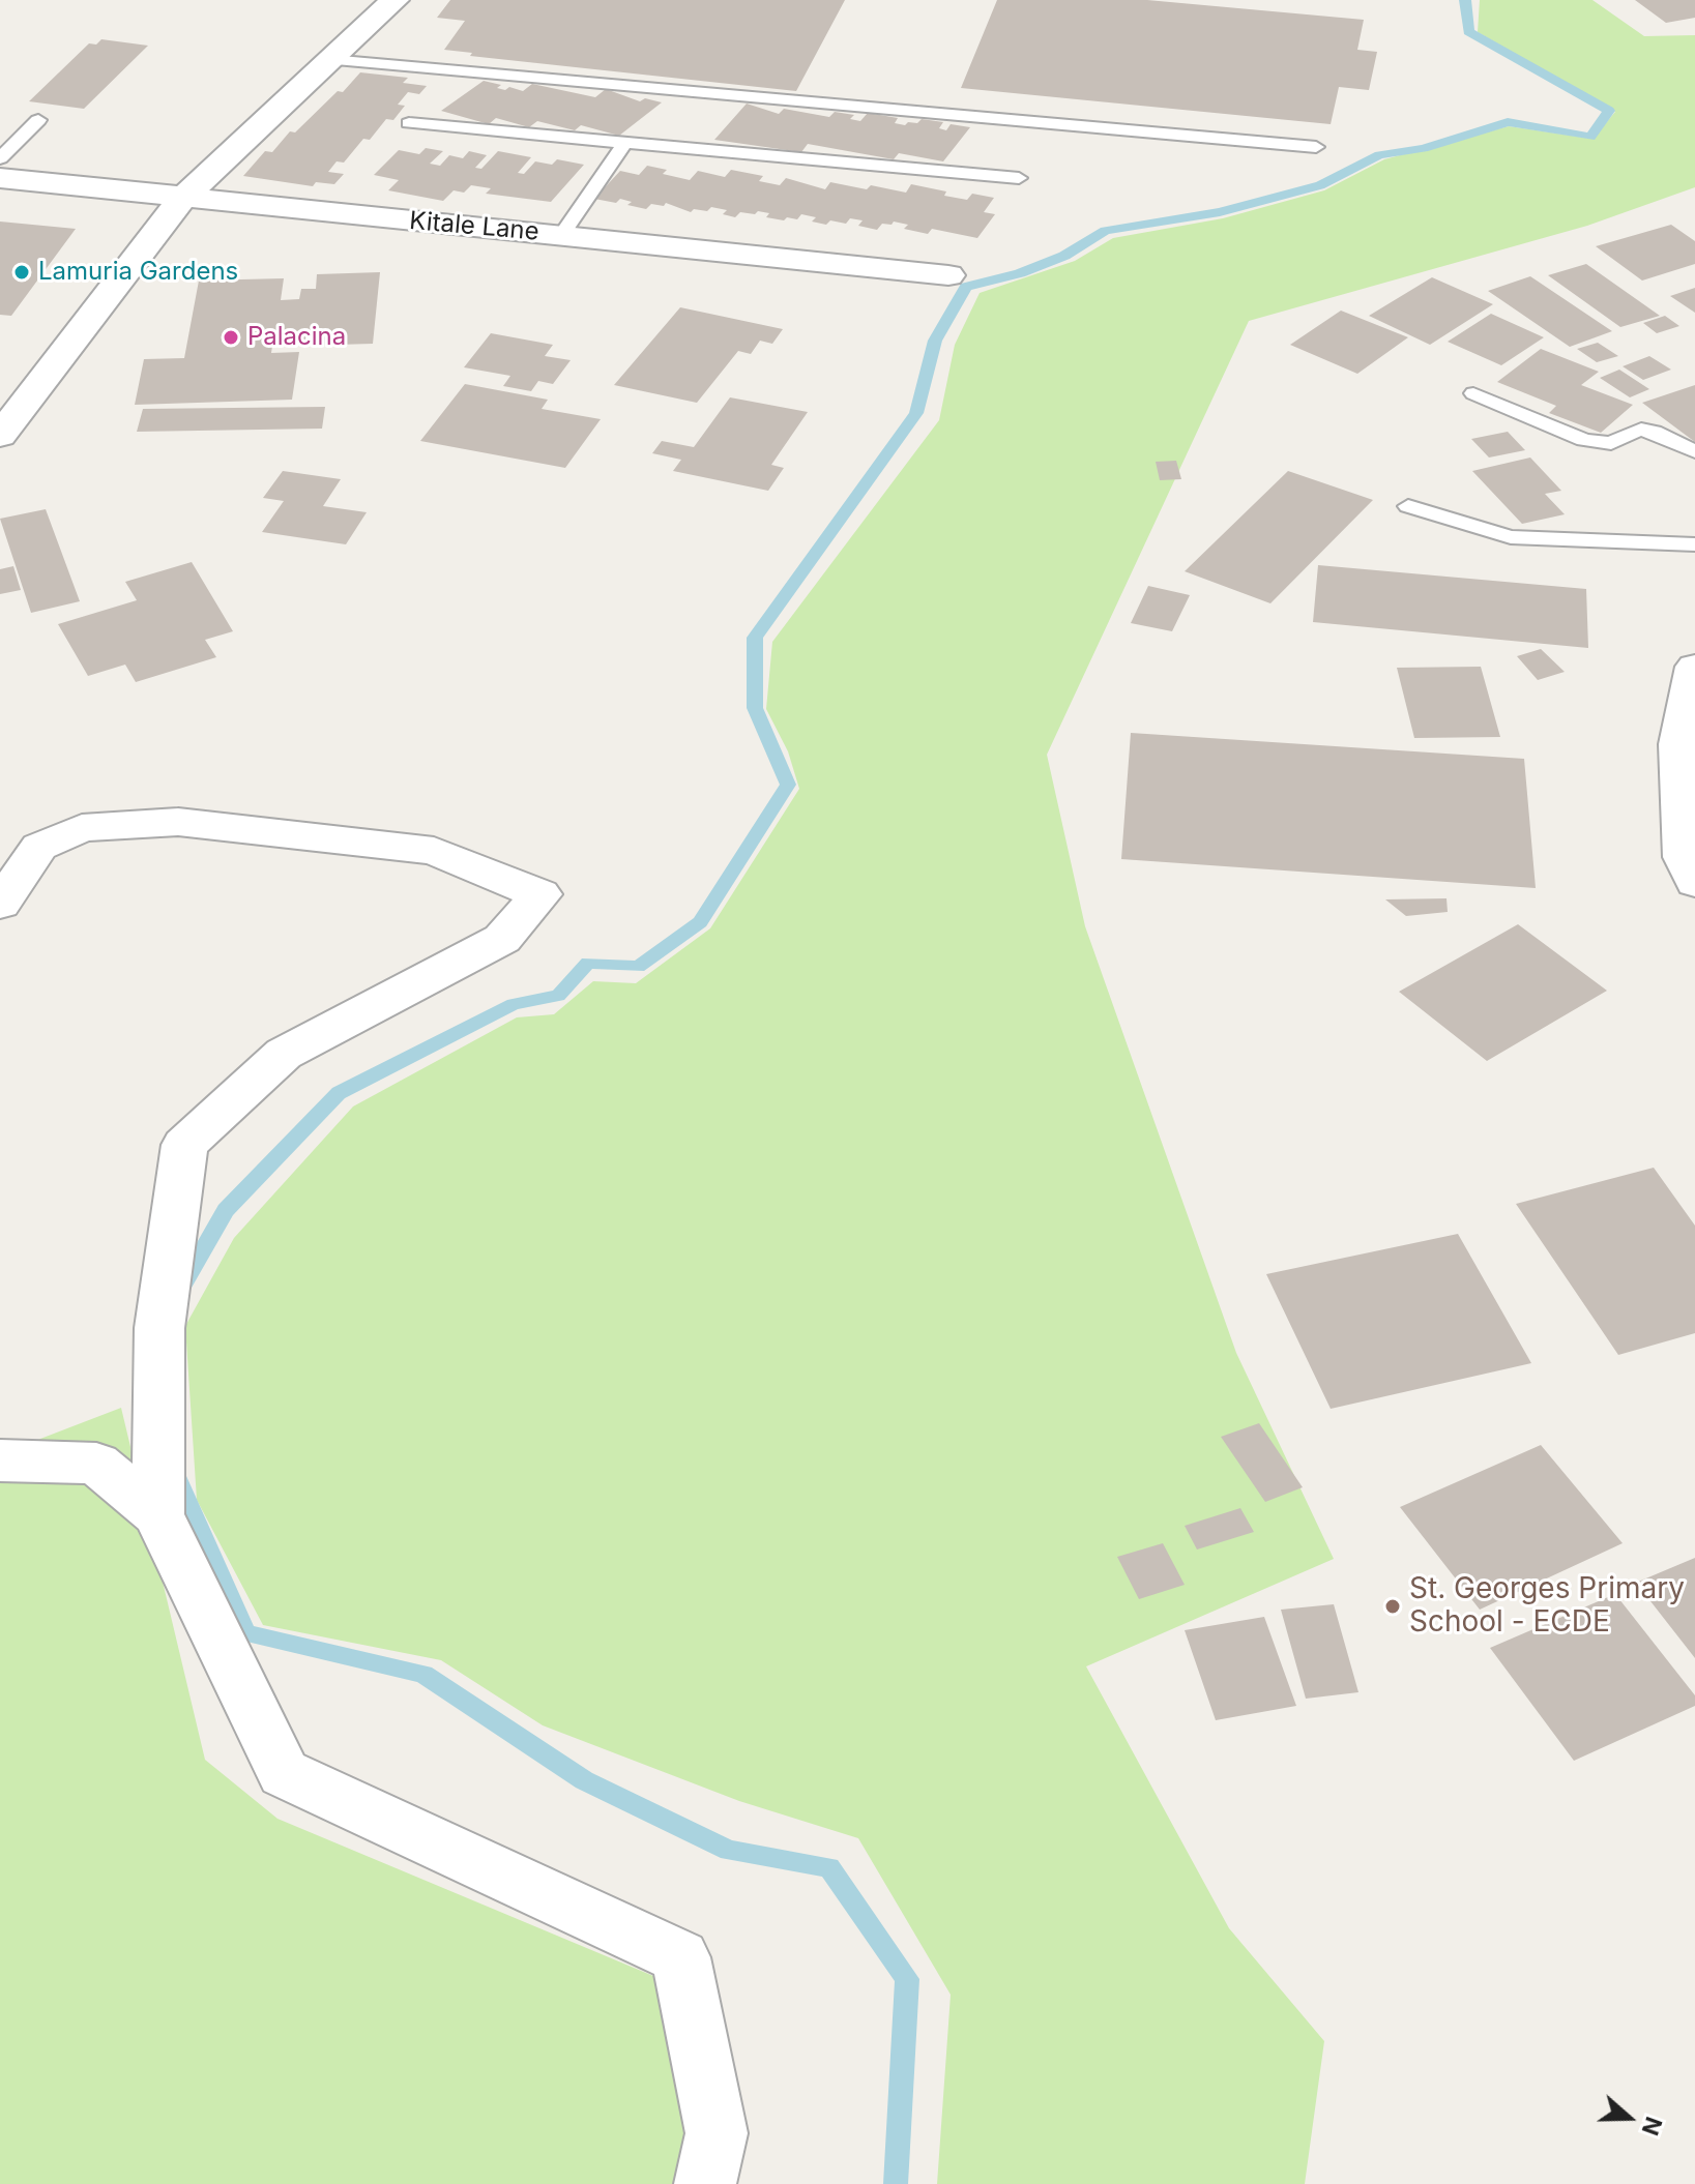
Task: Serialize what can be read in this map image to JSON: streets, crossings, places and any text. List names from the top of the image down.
{
  "streets": {
    "street": ["Kitale Lane"]
  },
  "places": ["Lamuria Gardens", "Palacina", "St. Georges Primary School - ECDE"],
  "north": "right"
}
